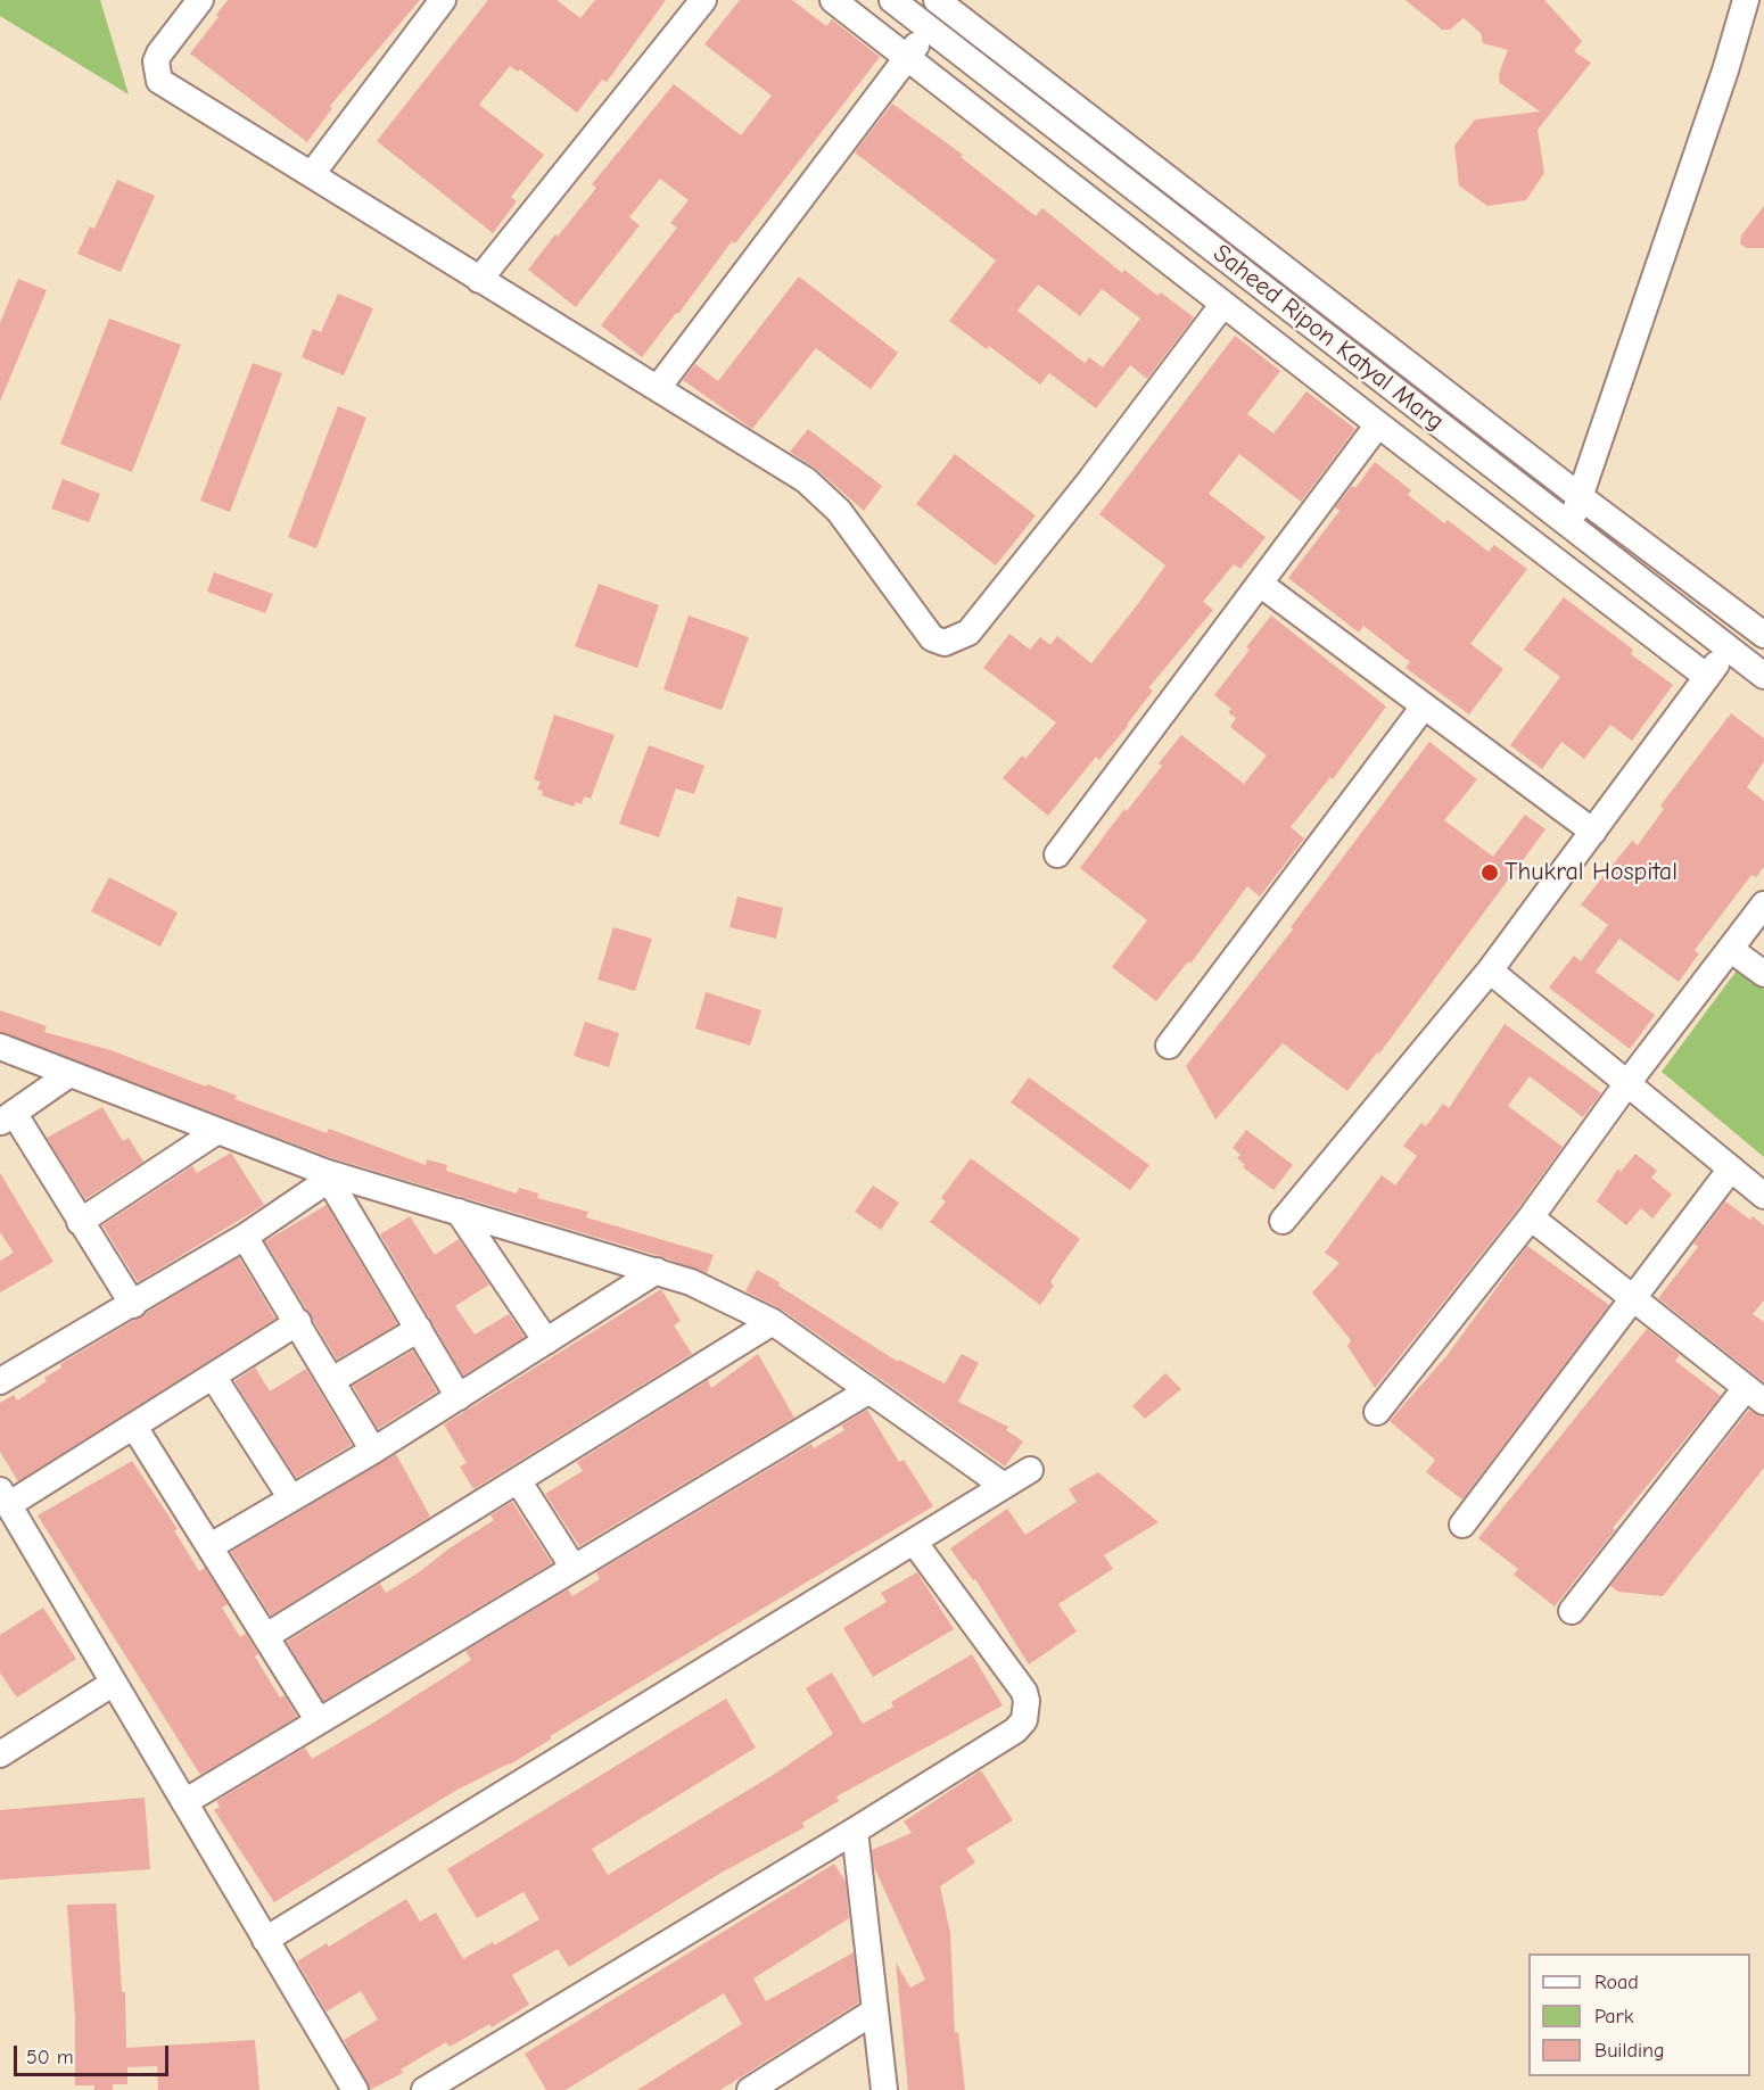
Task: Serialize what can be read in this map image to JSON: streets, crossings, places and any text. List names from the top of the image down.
{
  "streets": {
    "street": ["Saheed Ripon Katyal Marg"]
  },
  "places": ["Thukral Hospital"],
  "legend": ["Road", "Park", "Building"],
  "scale_bar": "50 m"
}
